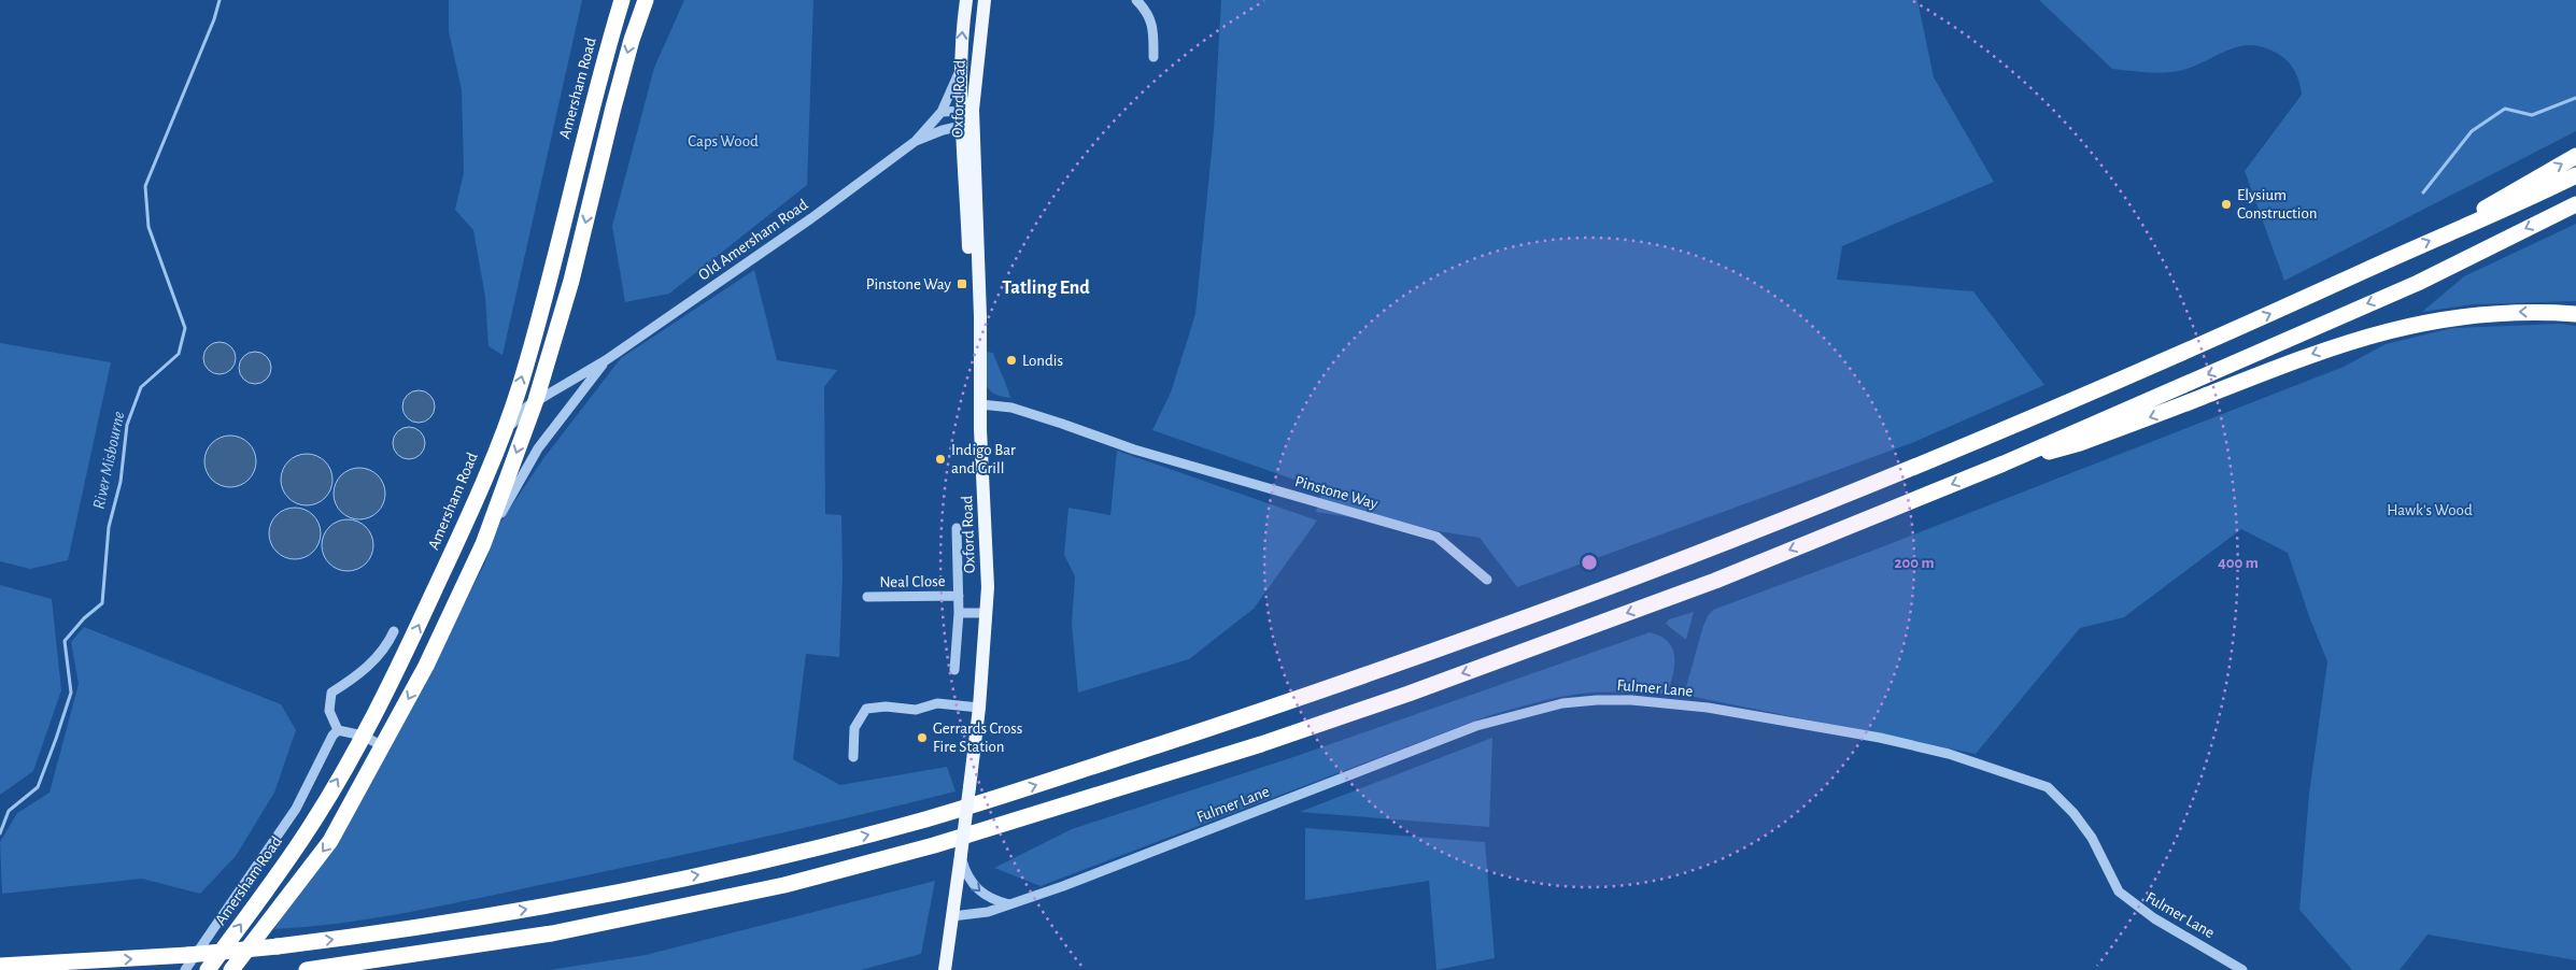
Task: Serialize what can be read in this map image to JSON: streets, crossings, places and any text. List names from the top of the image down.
{
  "streets": {
    "highway": ["Amersham Road"],
    "main road": ["Oxford Road"],
    "street": [
      "Old Amersham Road",
      "Pinstone Way",
      "Neal Close",
      "Fulmer Lane"
    ]
  },
  "crossings": [
    ["Amersham Road", "Old Amersham Road"],
    ["Oxford Road", "Old Amersham Road"],
    ["Oxford Road", "Pinstone Way"],
    ["Oxford Road", "Fulmer Lane"]
  ],
  "districts": ["Tatling End"],
  "water": ["River Misbourne"],
  "parks": ["Caps Wood", "Hawk's Wood"],
  "places": {
    "other": [
      "Elysium Construction",
      "Londis",
      "Indigo Bar and Grill",
      "Gerrards Cross Fire Station"
    ],
    "transit": ["Pinstone Way"]
  },
  "rings": ["200 m", "400 m"]
}
